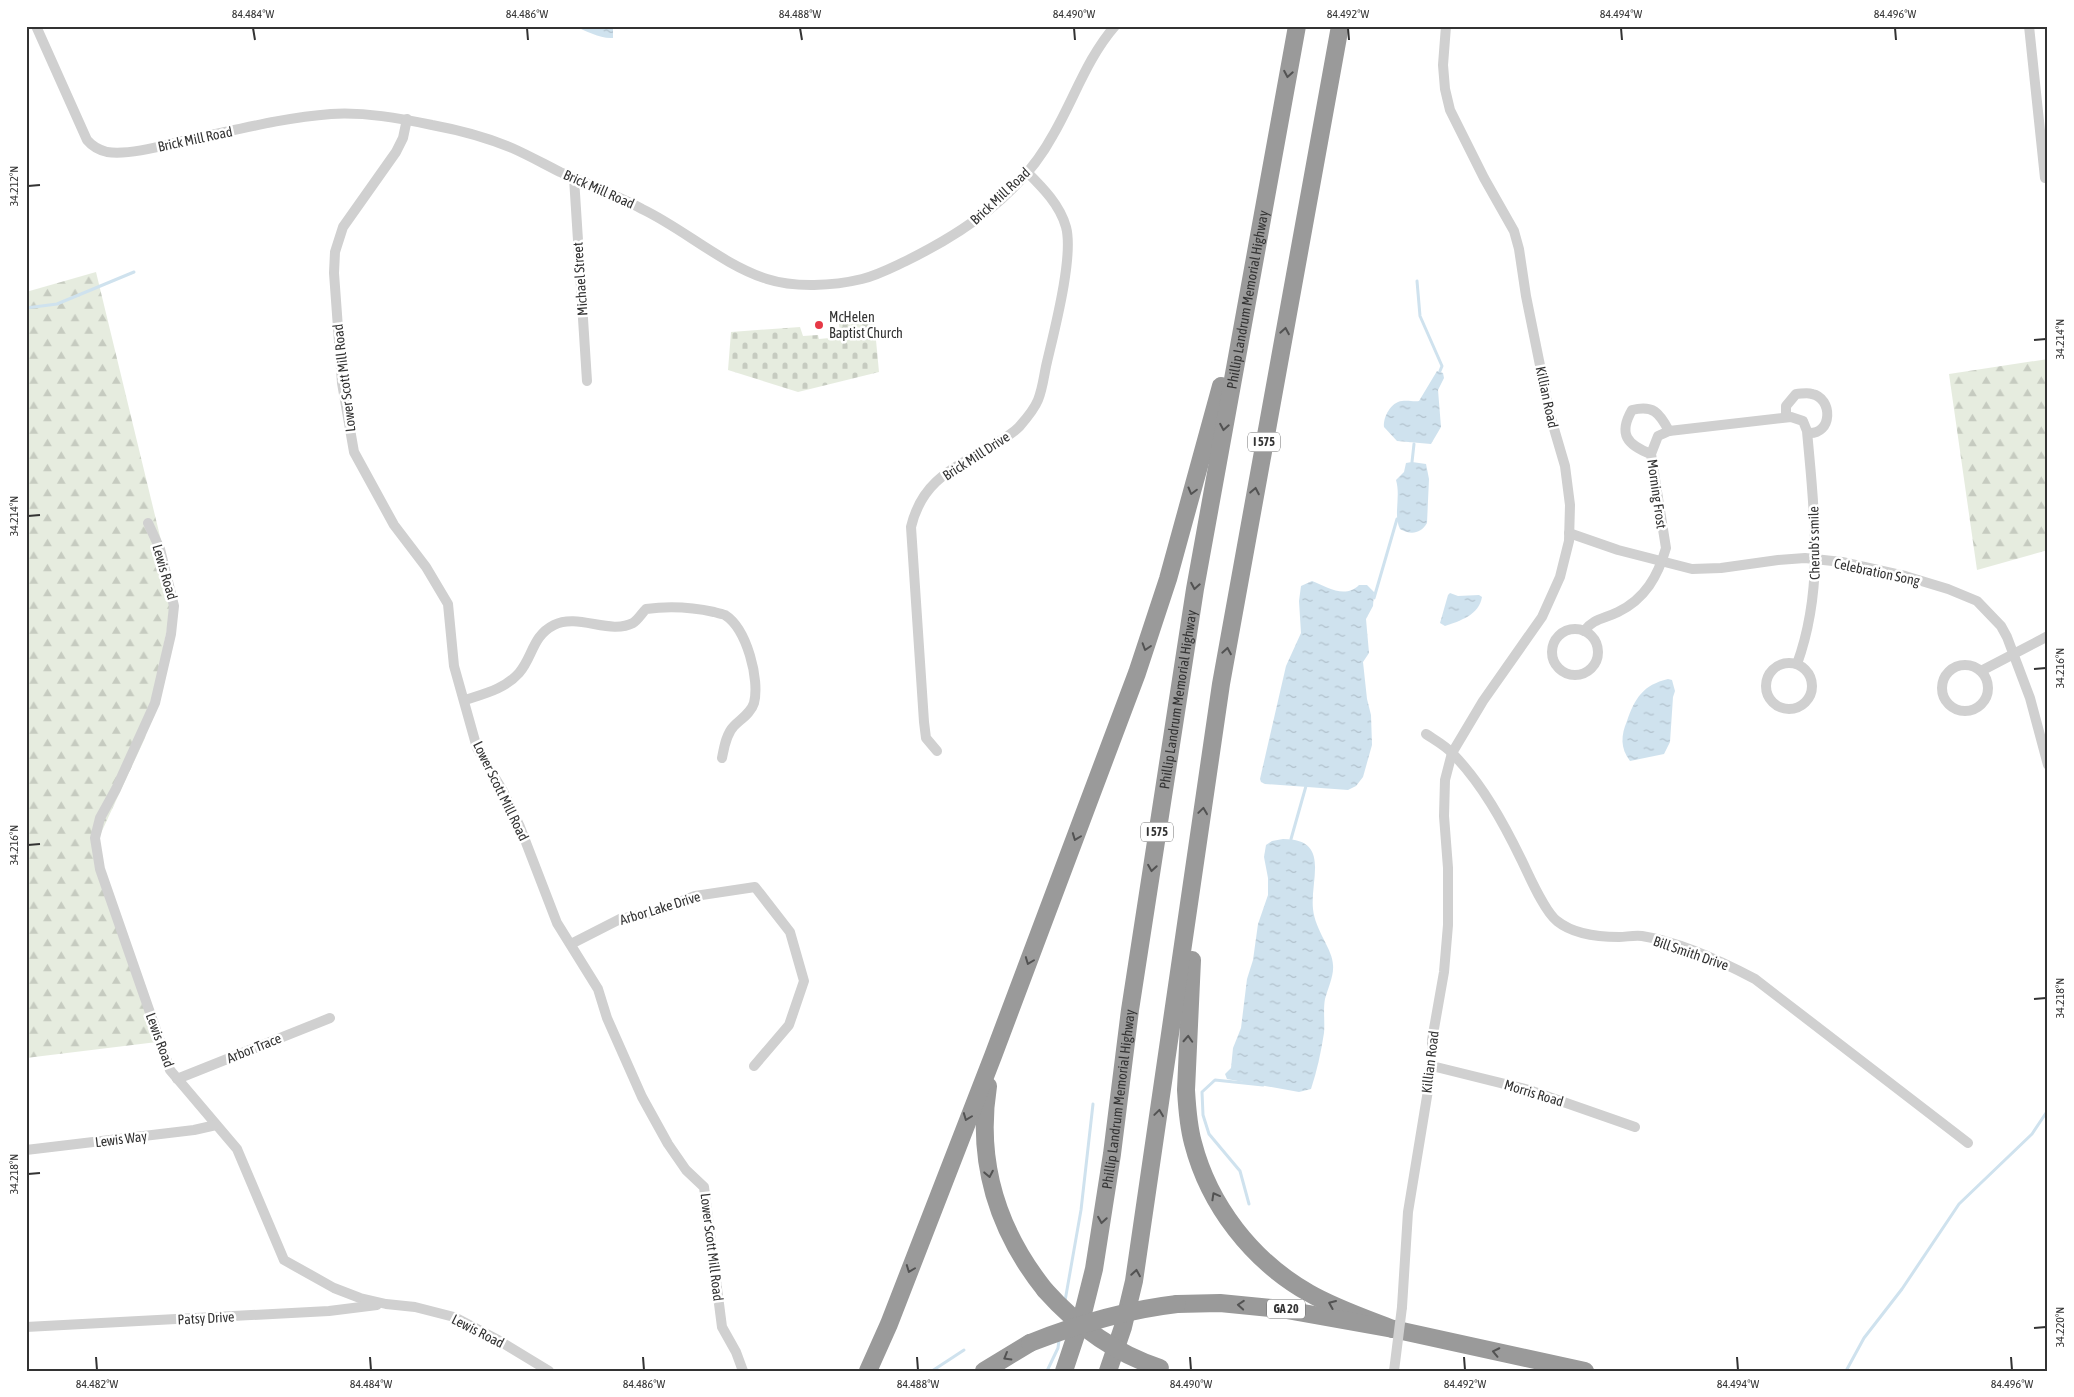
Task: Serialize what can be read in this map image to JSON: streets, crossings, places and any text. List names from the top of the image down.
{
  "streets": {
    "highway": ["Phillip Landrum Memorial Highway", "I 575", "GA 20"],
    "street": [
      "Brick Mill Road",
      "Michael Street",
      "Lower Scott Mill Road",
      "Killian Road",
      "Brick Mill Drive",
      "Morning Frost",
      "Cherub's smile",
      "Lewis Road",
      "Celebration Song",
      "Arbor Lake Drive",
      "Bill Smith Drive",
      "Arbor Trace",
      "Morris Road",
      "Lewis Way",
      "Patsy Drive"
    ]
  },
  "crossings": [
    ["Brick Mill Road", "Michael Street"],
    ["Brick Mill Road", "Lower Scott Mill Road"],
    ["Brick Mill Road", "Brick Mill Drive"],
    ["Lower Scott Mill Road", "Arbor Lake Drive"],
    ["Killian Road", "Celebration Song"],
    ["Killian Road", "Bill Smith Drive"],
    ["Killian Road", "Morris Road"],
    ["Morning Frost", "Celebration Song"],
    ["Cherub's smile", "Celebration Song"],
    ["Lewis Road", "Arbor Trace"],
    ["Lewis Road", "Lewis Way"],
    ["Lewis Road", "Patsy Drive"]
  ],
  "places": ["McHelen Baptist Church"],
  "coordinates": [
    "84.484°W",
    "84.486°W",
    "84.488°W",
    "84.490°W",
    "84.492°W",
    "84.494°W",
    "84.496°W",
    "34.212°N",
    "34.214°N",
    "34.216°N",
    "34.218°N",
    "34.220°N",
    "84.482°W"
  ]
}
